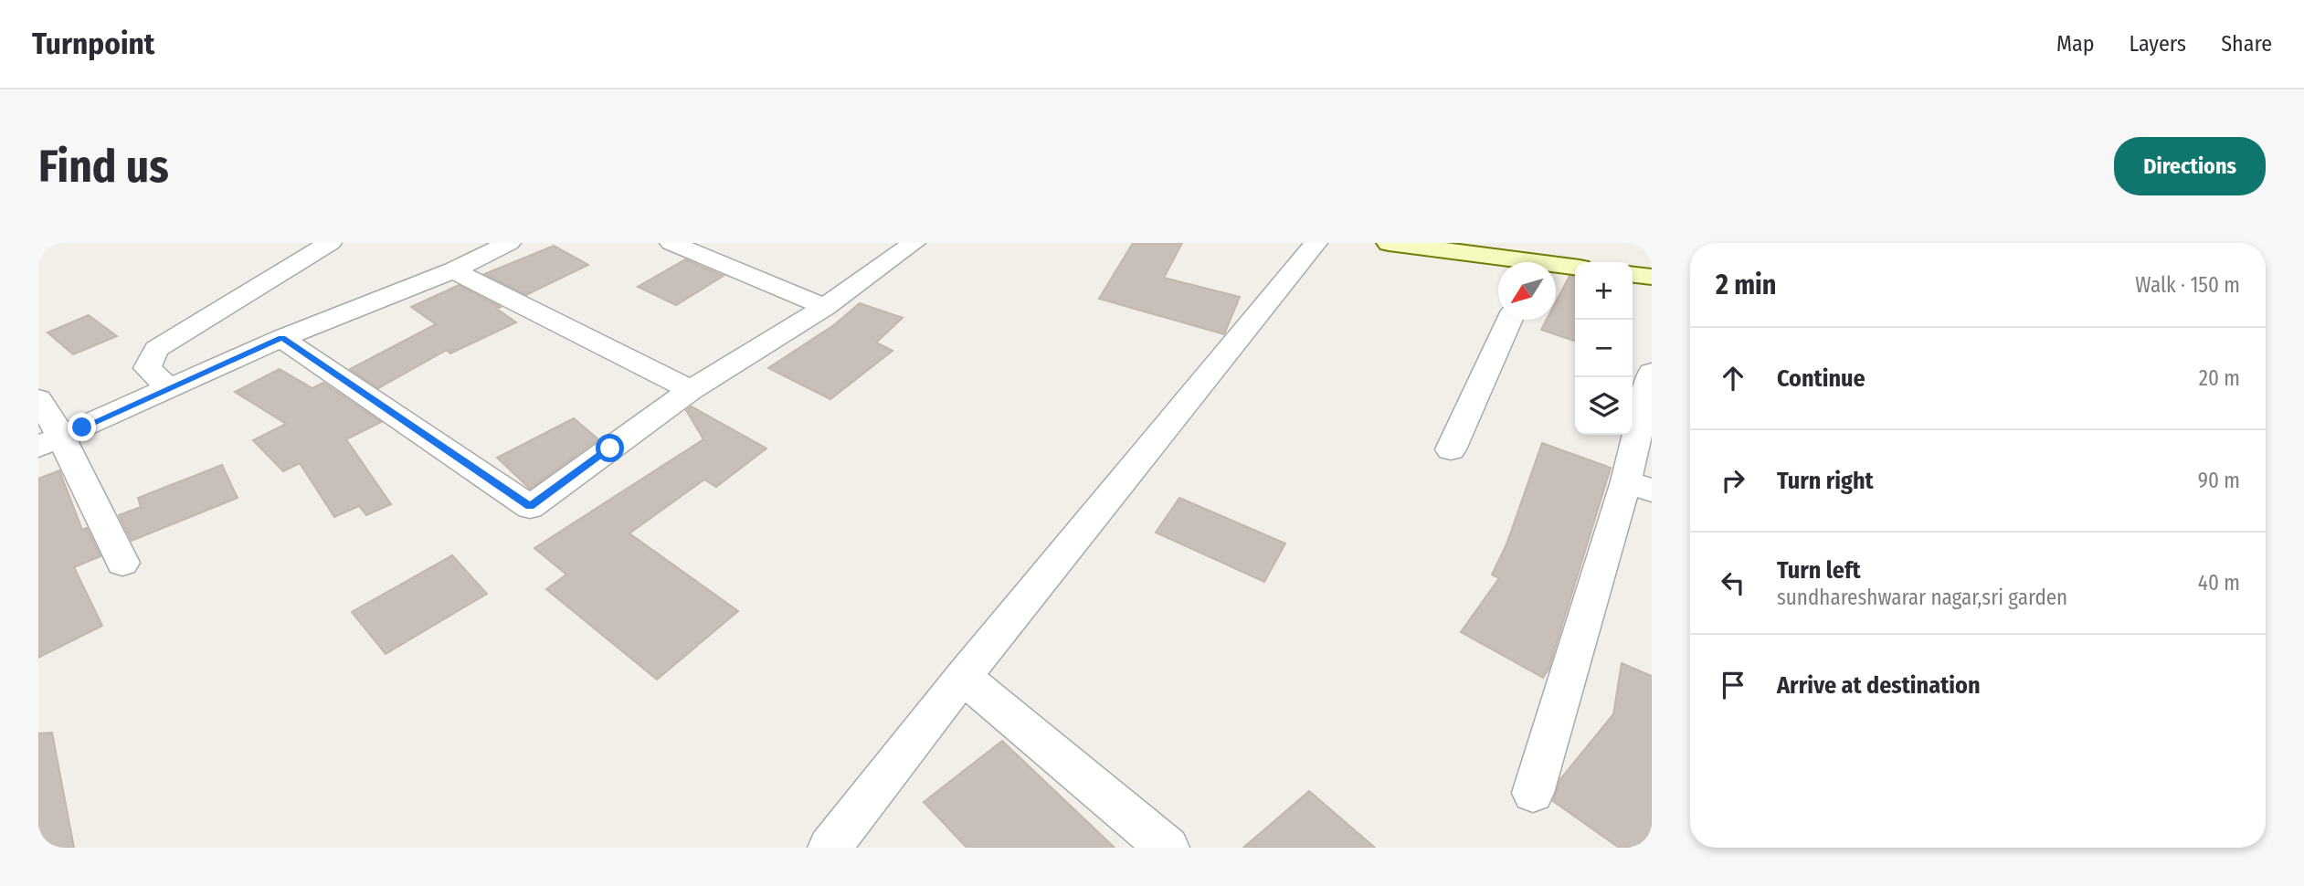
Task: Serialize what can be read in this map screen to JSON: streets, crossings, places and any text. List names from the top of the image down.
{
  "north": "bottom left",
  "page": {
    "header": "Turnpoint",
    "nav": ["Map", "Layers", "Share"],
    "buttons": "Directions",
    "title": "Find us",
    "heading": ["2 min", "Walk · 150 m"],
    "map_buttons": ["+", "−"],
    "list": [
      ["Continue", "20 m"],
      ["Turn right", "90 m"],
      ["Turn left", "sundhareshwarar nagar,sri garden", "40 m"],
      "Arrive at destination"
    ]
  }
}
